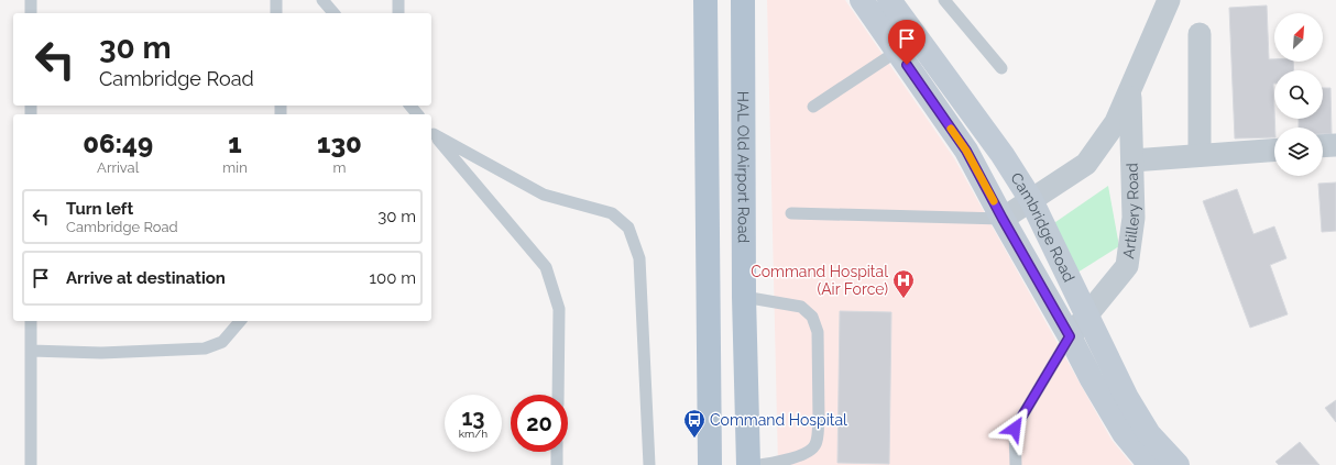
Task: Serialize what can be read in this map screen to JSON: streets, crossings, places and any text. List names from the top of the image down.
{
  "streets": {
    "main road": ["HAL Old Airport Road"],
    "street": ["Artillery Road", "Cambridge Road"]
  },
  "crossings": [
    ["Artillery Road", "Cambridge Road"]
  ],
  "places": {
    "hospital": ["Command Hospital (Air Force)"],
    "bus stop": ["Command Hospital"]
  },
  "north": "top right",
  "page": {
    "turn": ["30 m", "Cambridge Road"],
    "eta": [
      "06:49",
      "Arrival",
      "1",
      "min",
      "130",
      "m"
    ],
    "list": [
      {
        "name": "Turn left",
        "note": "Cambridge Road",
        "value": "30 m"
      },
      {
        "name": "Arrive at destination",
        "value": "100 m"
      }
    ],
    "speed": "13 km/h",
    "limit": "20"
  }
}
